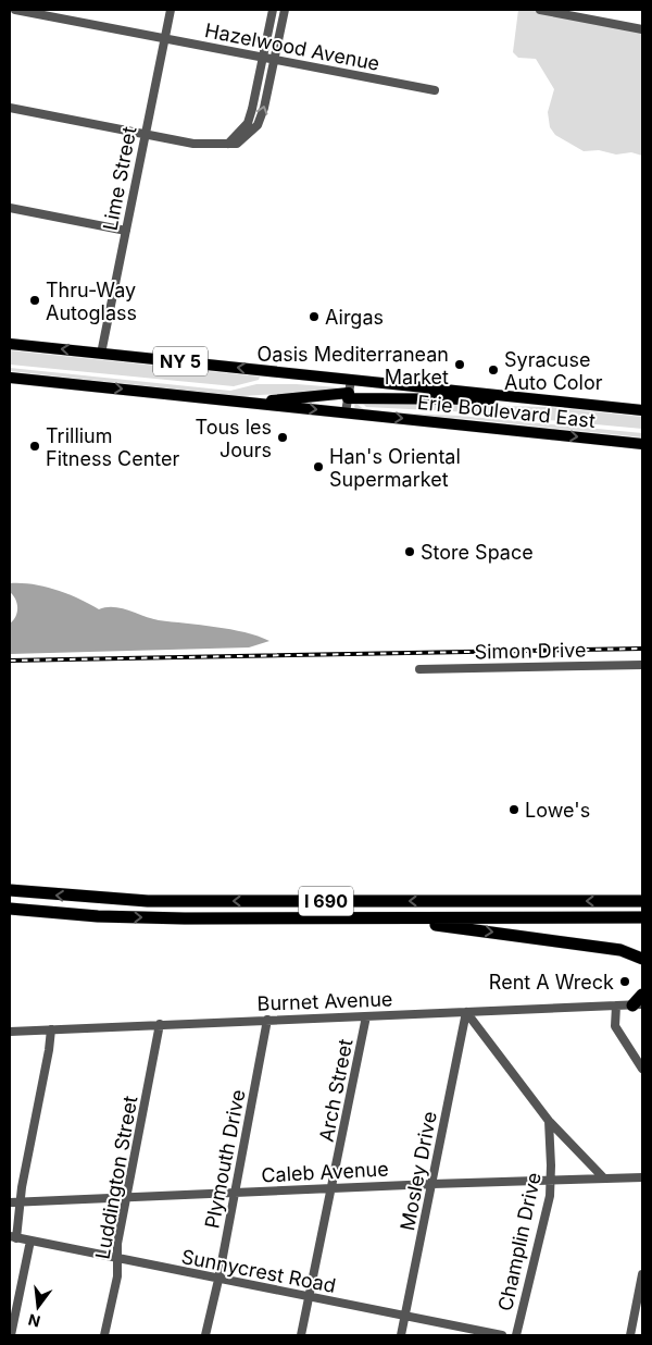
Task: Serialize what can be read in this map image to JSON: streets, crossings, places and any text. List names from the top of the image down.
{
  "streets": {
    "highway": ["I 690"],
    "main road": ["NY 5", "Erie Boulevard East"],
    "street": [
      "Hazelwood Avenue",
      "Lime Street",
      "Simon Drive",
      "Burnet Avenue",
      "Arch Street",
      "Plymouth Drive",
      "Mosley Drive",
      "Caleb Avenue",
      "Luddington Street",
      "Champlin Drive",
      "Sunnycrest Road"
    ]
  },
  "crossings": [
    ["Hazelwood Avenue", "Lime Street"],
    ["Lime Street", "Erie Boulevard East"],
    ["Burnet Avenue", "Arch Street"],
    ["Burnet Avenue", "Plymouth Drive"],
    ["Burnet Avenue", "Mosley Drive"],
    ["Burnet Avenue", "Luddington Street"],
    ["Arch Street", "Caleb Avenue"],
    ["Arch Street", "Sunnycrest Road"],
    ["Plymouth Drive", "Caleb Avenue"],
    ["Plymouth Drive", "Sunnycrest Road"],
    ["Mosley Drive", "Caleb Avenue"],
    ["Mosley Drive", "Sunnycrest Road"],
    ["Caleb Avenue", "Luddington Street"],
    ["Caleb Avenue", "Champlin Drive"],
    ["Luddington Street", "Sunnycrest Road"]
  ],
  "places": [
    "Thru-Way Autoglass",
    "Airgas",
    "Oasis Mediterranean Market",
    "Syracuse Auto Color",
    "Tous les Jours",
    "Trillium Fitness Center",
    "Han's Oriental Supermarket",
    "Store Space",
    "Lowe's",
    "Rent A Wreck"
  ],
  "north": "bottom"
}
